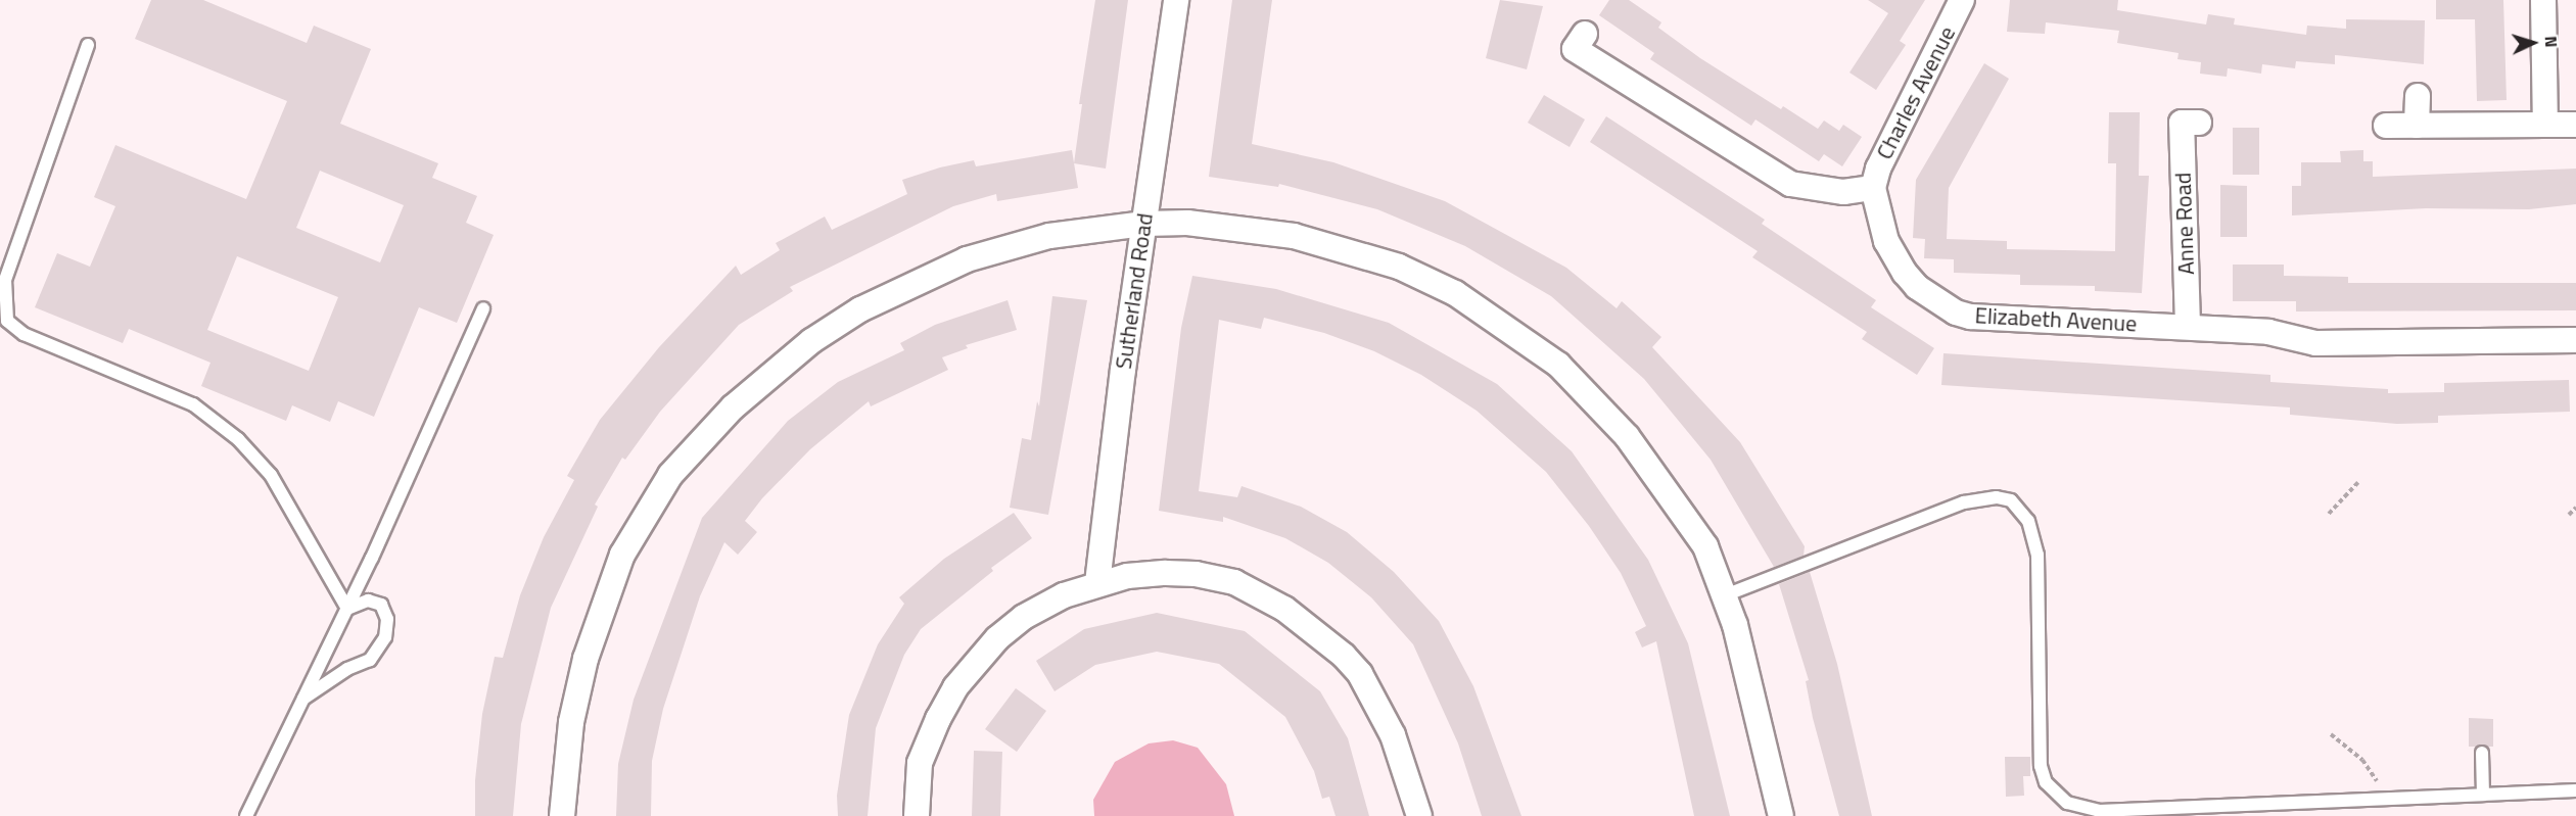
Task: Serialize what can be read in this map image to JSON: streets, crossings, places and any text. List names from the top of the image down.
{
  "streets": {
    "street": [
      "Charles Avenue",
      "Anne Road",
      "Sutherland Road",
      "Elizabeth Avenue"
    ]
  },
  "crossings": [
    ["Charles Avenue", "Elizabeth Avenue"],
    ["Anne Road", "Elizabeth Avenue"]
  ],
  "north": "right"
}
